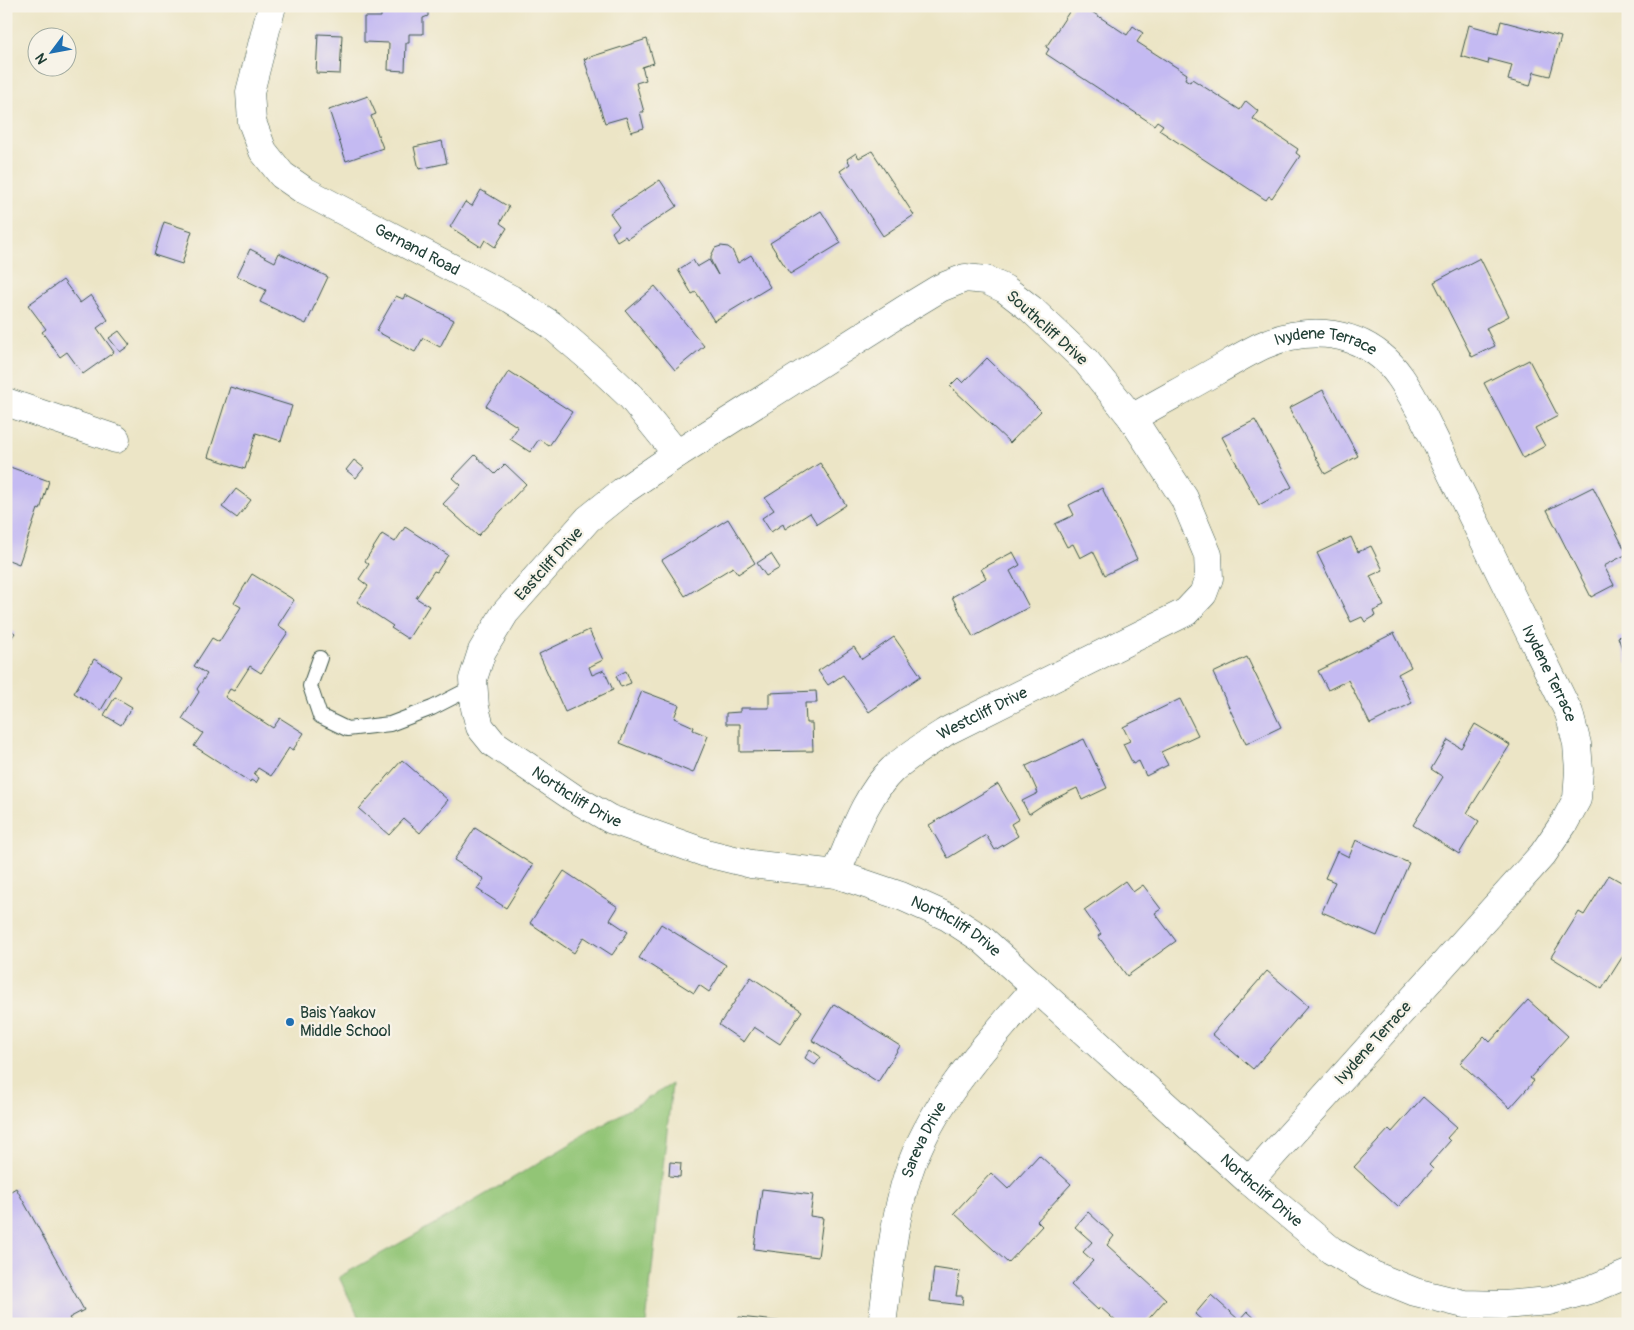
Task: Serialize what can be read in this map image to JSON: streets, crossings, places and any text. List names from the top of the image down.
{
  "streets": {
    "street": [
      "Gernand Road",
      "Southcliff Drive",
      "Ivydene Terrace",
      "Eastcliff Drive",
      "Westcliff Drive",
      "Northcliff Drive",
      "Sareva Drive"
    ]
  },
  "crossings": [
    ["Gernand Road", "Southcliff Drive"],
    ["Gernand Road", "Eastcliff Drive"],
    ["Southcliff Drive", "Ivydene Terrace"],
    ["Southcliff Drive", "Eastcliff Drive"],
    ["Southcliff Drive", "Westcliff Drive"],
    ["Ivydene Terrace", "Northcliff Drive"],
    ["Eastcliff Drive", "Northcliff Drive"],
    ["Westcliff Drive", "Northcliff Drive"],
    ["Northcliff Drive", "Sareva Drive"]
  ],
  "places": ["Bais Yaakov Middle School"],
  "north": "bottom left"
}
